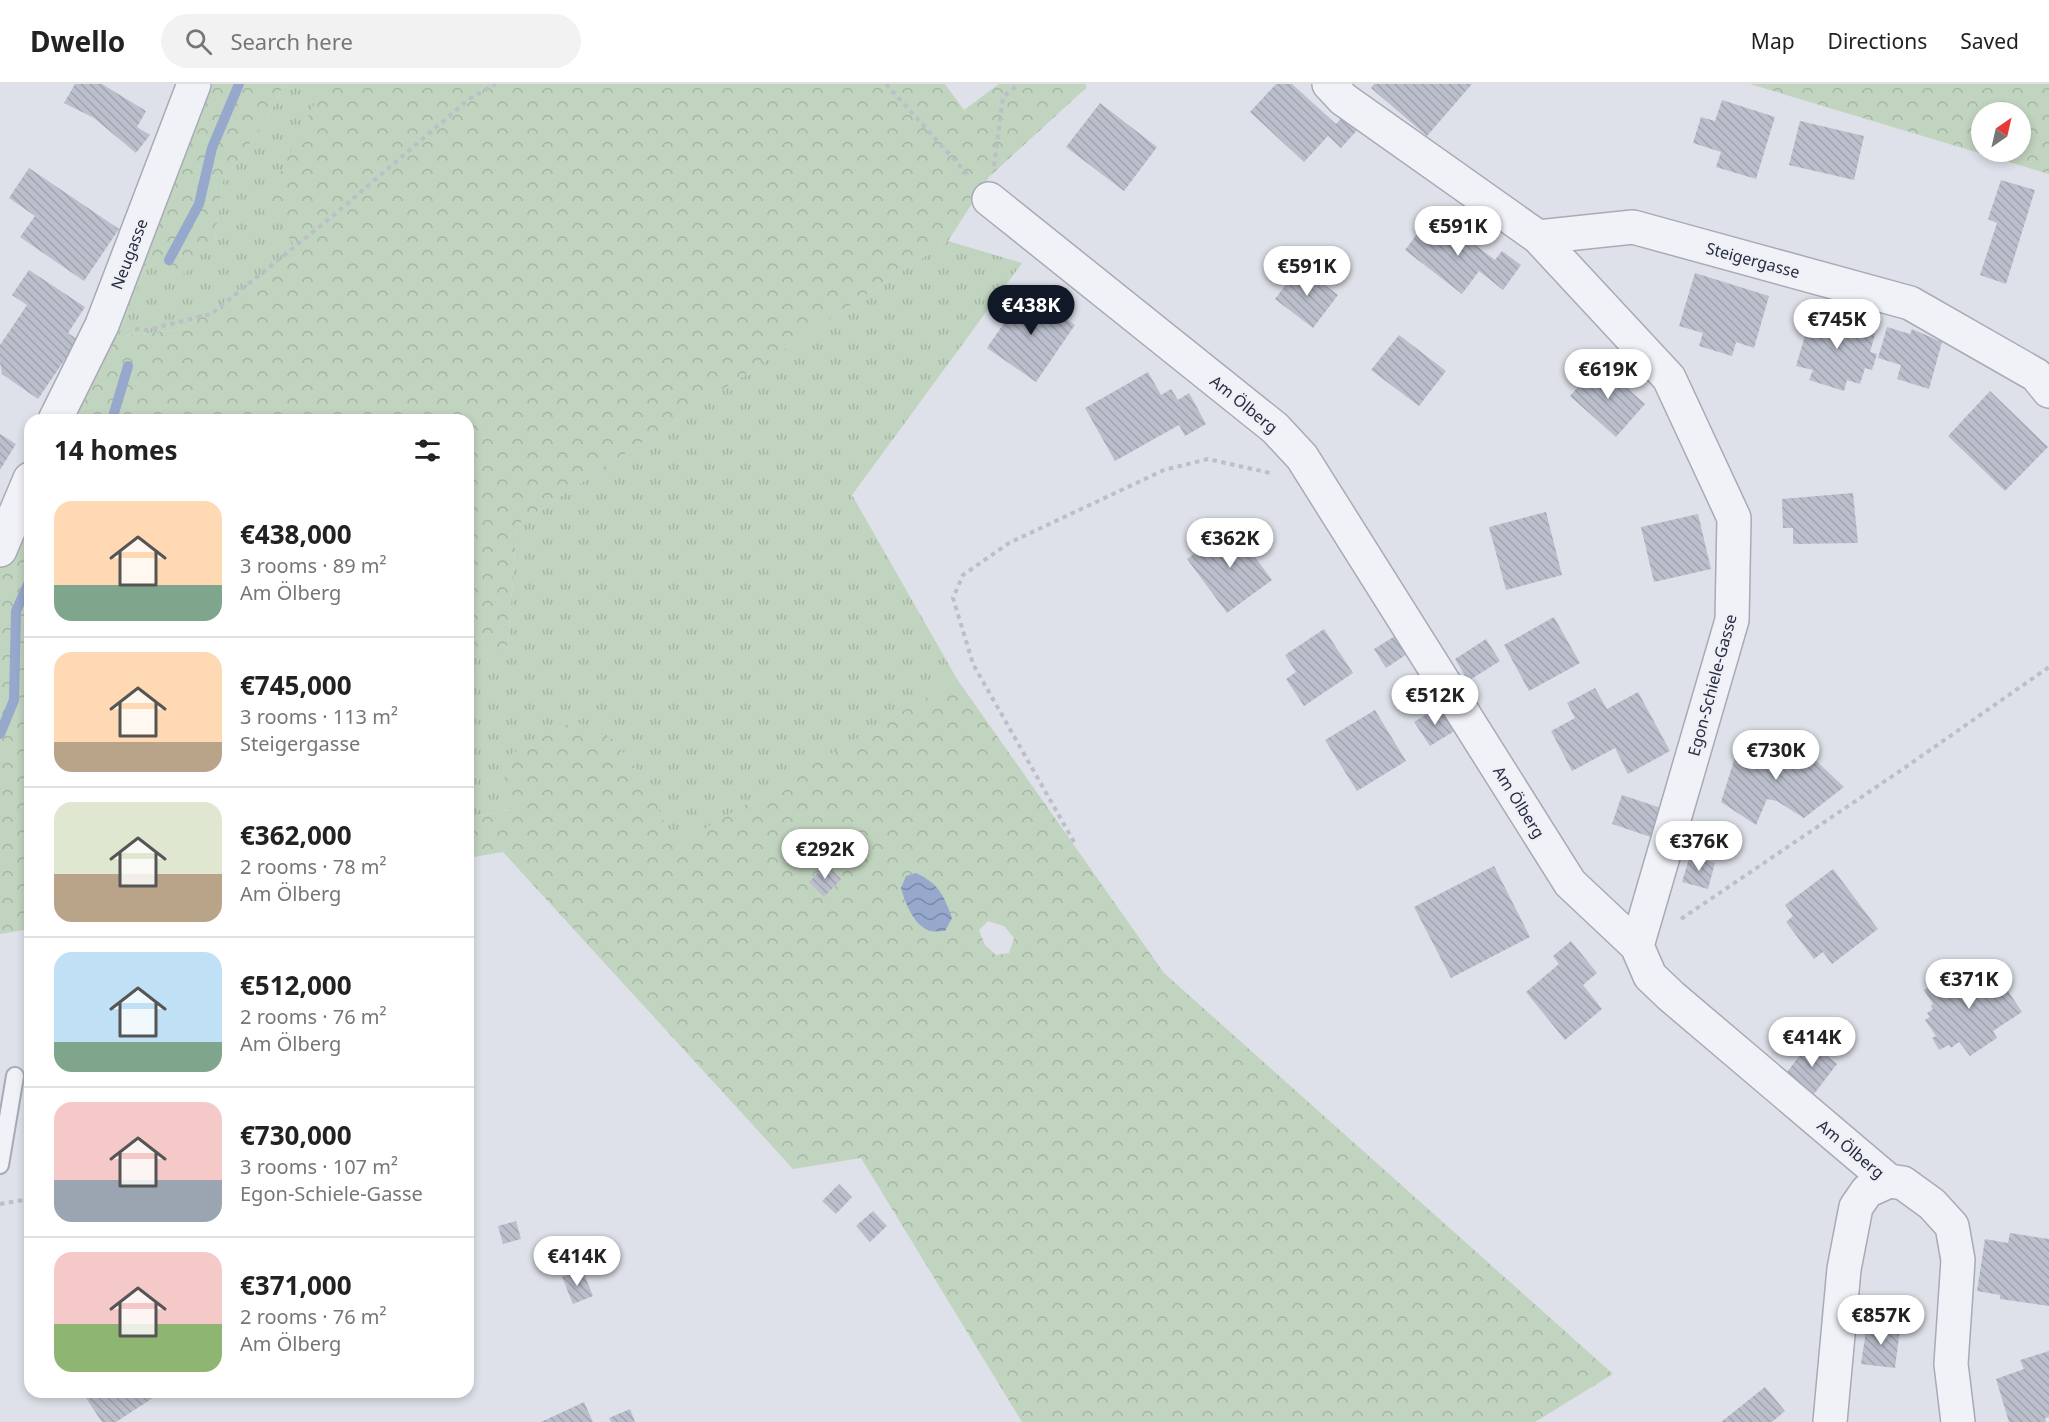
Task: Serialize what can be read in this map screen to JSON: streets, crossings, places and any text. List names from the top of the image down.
{
  "streets": {
    "street": [
      "Neugasse",
      "Steigergasse",
      "Am Ölberg",
      "Egon-Schiele-Gasse"
    ]
  },
  "crossings": [
    ["Steigergasse", "Egon-Schiele-Gasse"],
    ["Am Ölberg", "Egon-Schiele-Gasse"]
  ],
  "north": "top right",
  "page": {
    "header": "Dwello",
    "search": "Search here",
    "nav": ["Map", "Directions", "Saved"],
    "price": [
      "€591K",
      "€591K",
      "€438K",
      "€745K",
      "€619K",
      "€362K",
      "€512K",
      "€730K",
      "€376K",
      "€292K",
      "€371K",
      "€414K",
      "€414K",
      "€857K"
    ],
    "heading": "14 homes",
    "list": [
      {
        "name": "€438,000",
        "note": "3 rooms · 89 m² · Am Ölberg"
      },
      {
        "name": "€745,000",
        "note": "3 rooms · 113 m² · Steigergasse"
      },
      {
        "name": "€362,000",
        "note": "2 rooms · 78 m² · Am Ölberg"
      },
      {
        "name": "€512,000",
        "note": "2 rooms · 76 m² · Am Ölberg"
      },
      {
        "name": "€730,000",
        "note": "3 rooms · 107 m² · Egon-Schiele-Gasse"
      },
      {
        "name": "€371,000",
        "note": "2 rooms · 76 m² · Am Ölberg"
      }
    ]
  }
}
